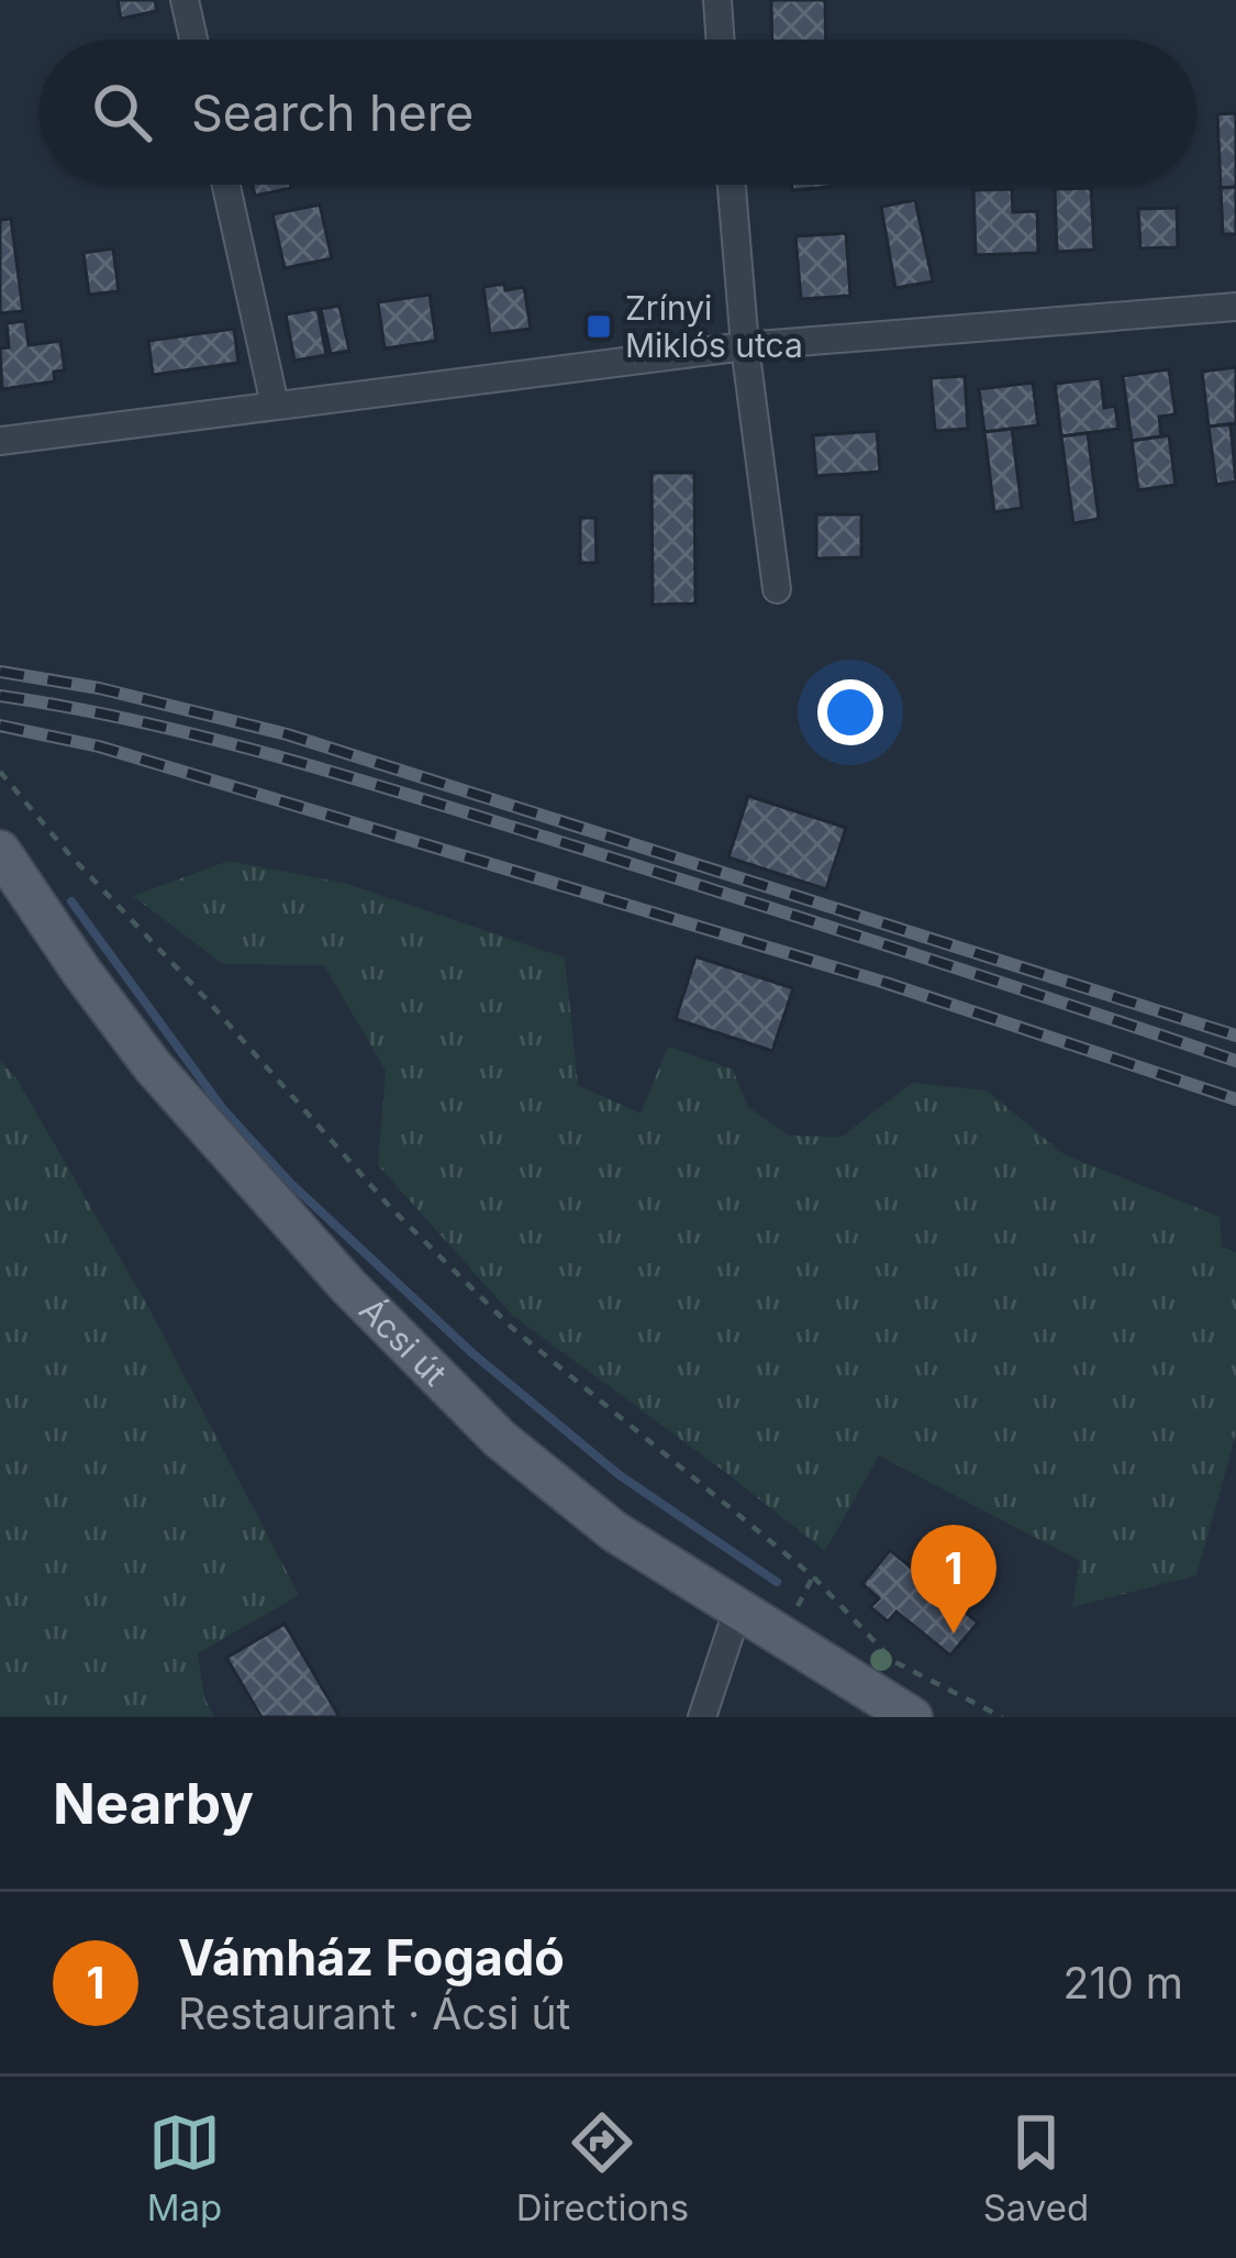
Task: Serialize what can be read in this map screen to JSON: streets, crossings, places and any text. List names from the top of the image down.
{
  "streets": {
    "main road": ["Ácsi út"]
  },
  "places": {
    "transit": ["Zrínyi Miklós utca"]
  },
  "page": {
    "search": "Search here",
    "pins": "1",
    "heading": "Nearby",
    "list": [
      {
        "mark": "1",
        "name": "Vámház Fogadó",
        "note": "Restaurant · Ácsi út",
        "value": "210 m"
      }
    ],
    "nav": ["Map", "Directions", "Saved"]
  }
}
